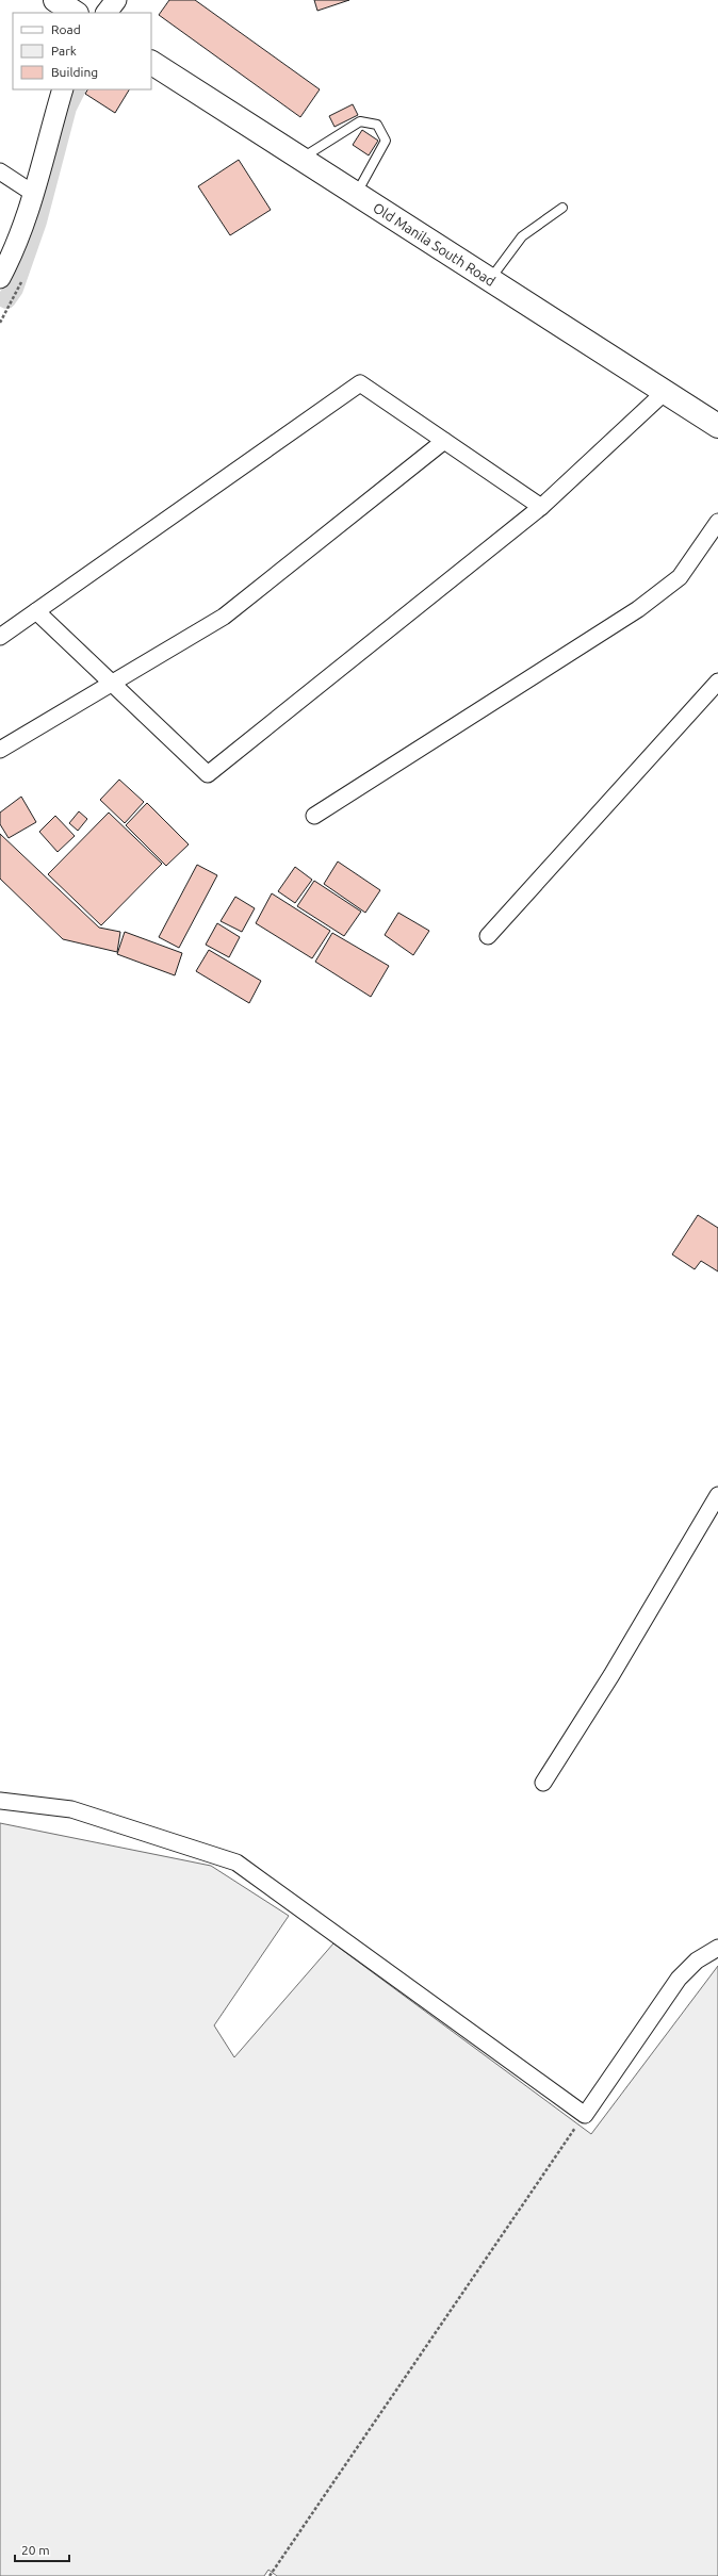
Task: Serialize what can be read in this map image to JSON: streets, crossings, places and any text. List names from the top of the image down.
{
  "streets": {
    "main road": ["Old Manila South Road"]
  },
  "legend": ["Road", "Park", "Building"],
  "scale_bar": "20 m"
}
